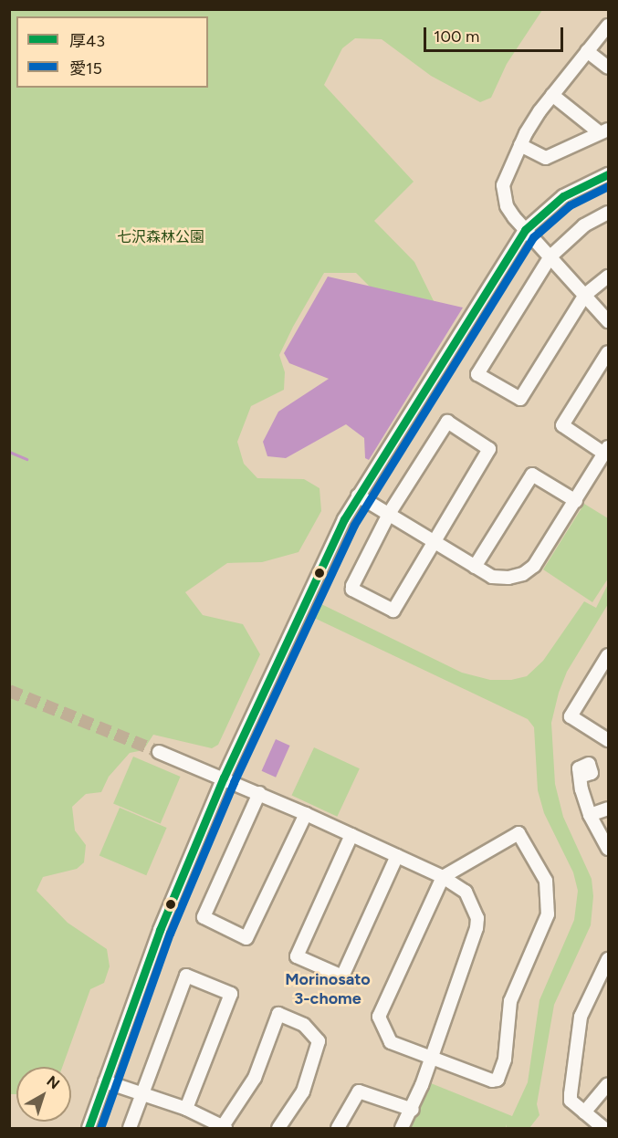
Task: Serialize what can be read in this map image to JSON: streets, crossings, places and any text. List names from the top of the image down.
{
  "districts": ["Morinosato 3-chome"],
  "parks": ["七沢森林公園"],
  "lines": ["transit line 厚43", "transit line 愛15"],
  "legend": ["厚43", "愛15"],
  "scale_bar": "100 m",
  "north": "top right"
}
